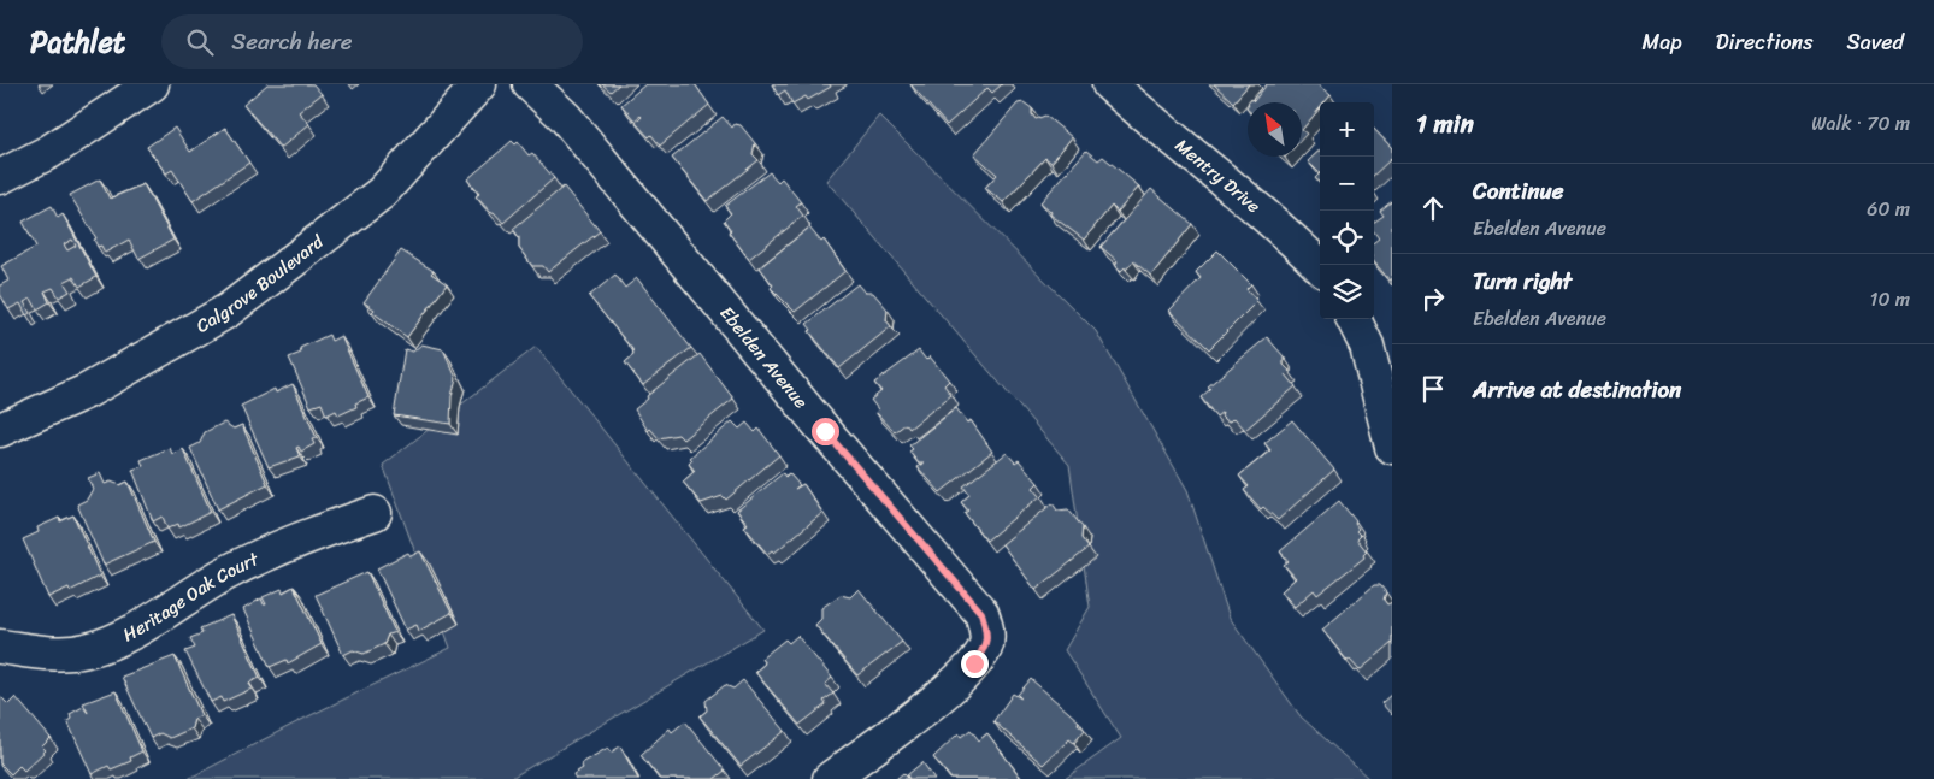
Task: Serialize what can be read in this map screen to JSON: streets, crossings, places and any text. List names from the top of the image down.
{
  "streets": {
    "street": [
      "Mentry Drive",
      "Calgrove Boulevard",
      "Ebelden Avenue",
      "Heritage Oak Court"
    ]
  },
  "north": "top left",
  "page": {
    "header": "Pathlet",
    "search": "Search here",
    "nav": ["Map", "Directions", "Saved"],
    "heading": ["1 min", "Walk · 70 m"],
    "map_buttons": ["+", "−"],
    "list": [
      ["Continue", "Ebelden Avenue", "60 m"],
      ["Turn right", "Ebelden Avenue", "10 m"],
      "Arrive at destination"
    ]
  }
}
